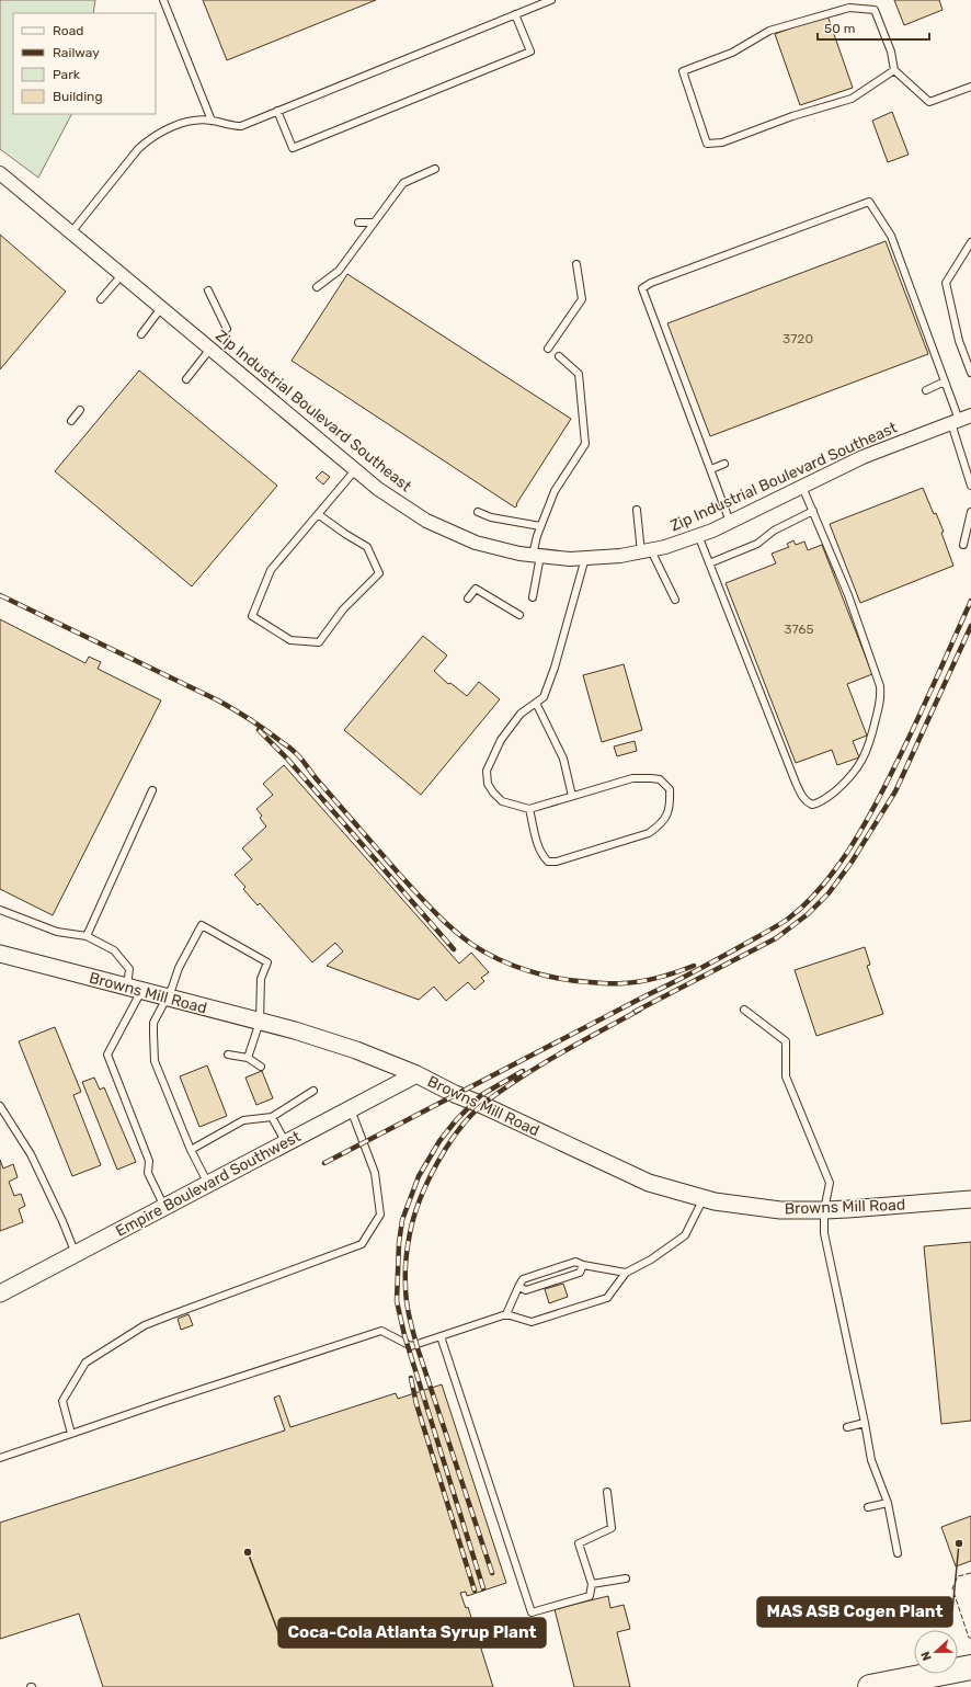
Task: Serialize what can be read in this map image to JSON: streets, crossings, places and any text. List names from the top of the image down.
{
  "streets": {
    "street": ["Zip Industrial Boulevard Southeast", "Browns Mill Road", "Empire Boulevard Southwest"]
  },
  "crossings": [
    ["Browns Mill Road", "Empire Boulevard Southwest"]
  ],
  "places": ["MAS ASB Cogen Plant", "Coca-Cola Atlanta Syrup Plant"],
  "house_numbers": ["3720", "3765"],
  "legend": [
    "Road",
    "Railway",
    "Park",
    "Building"
  ],
  "scale_bar": "50 m",
  "north": "left"
}
